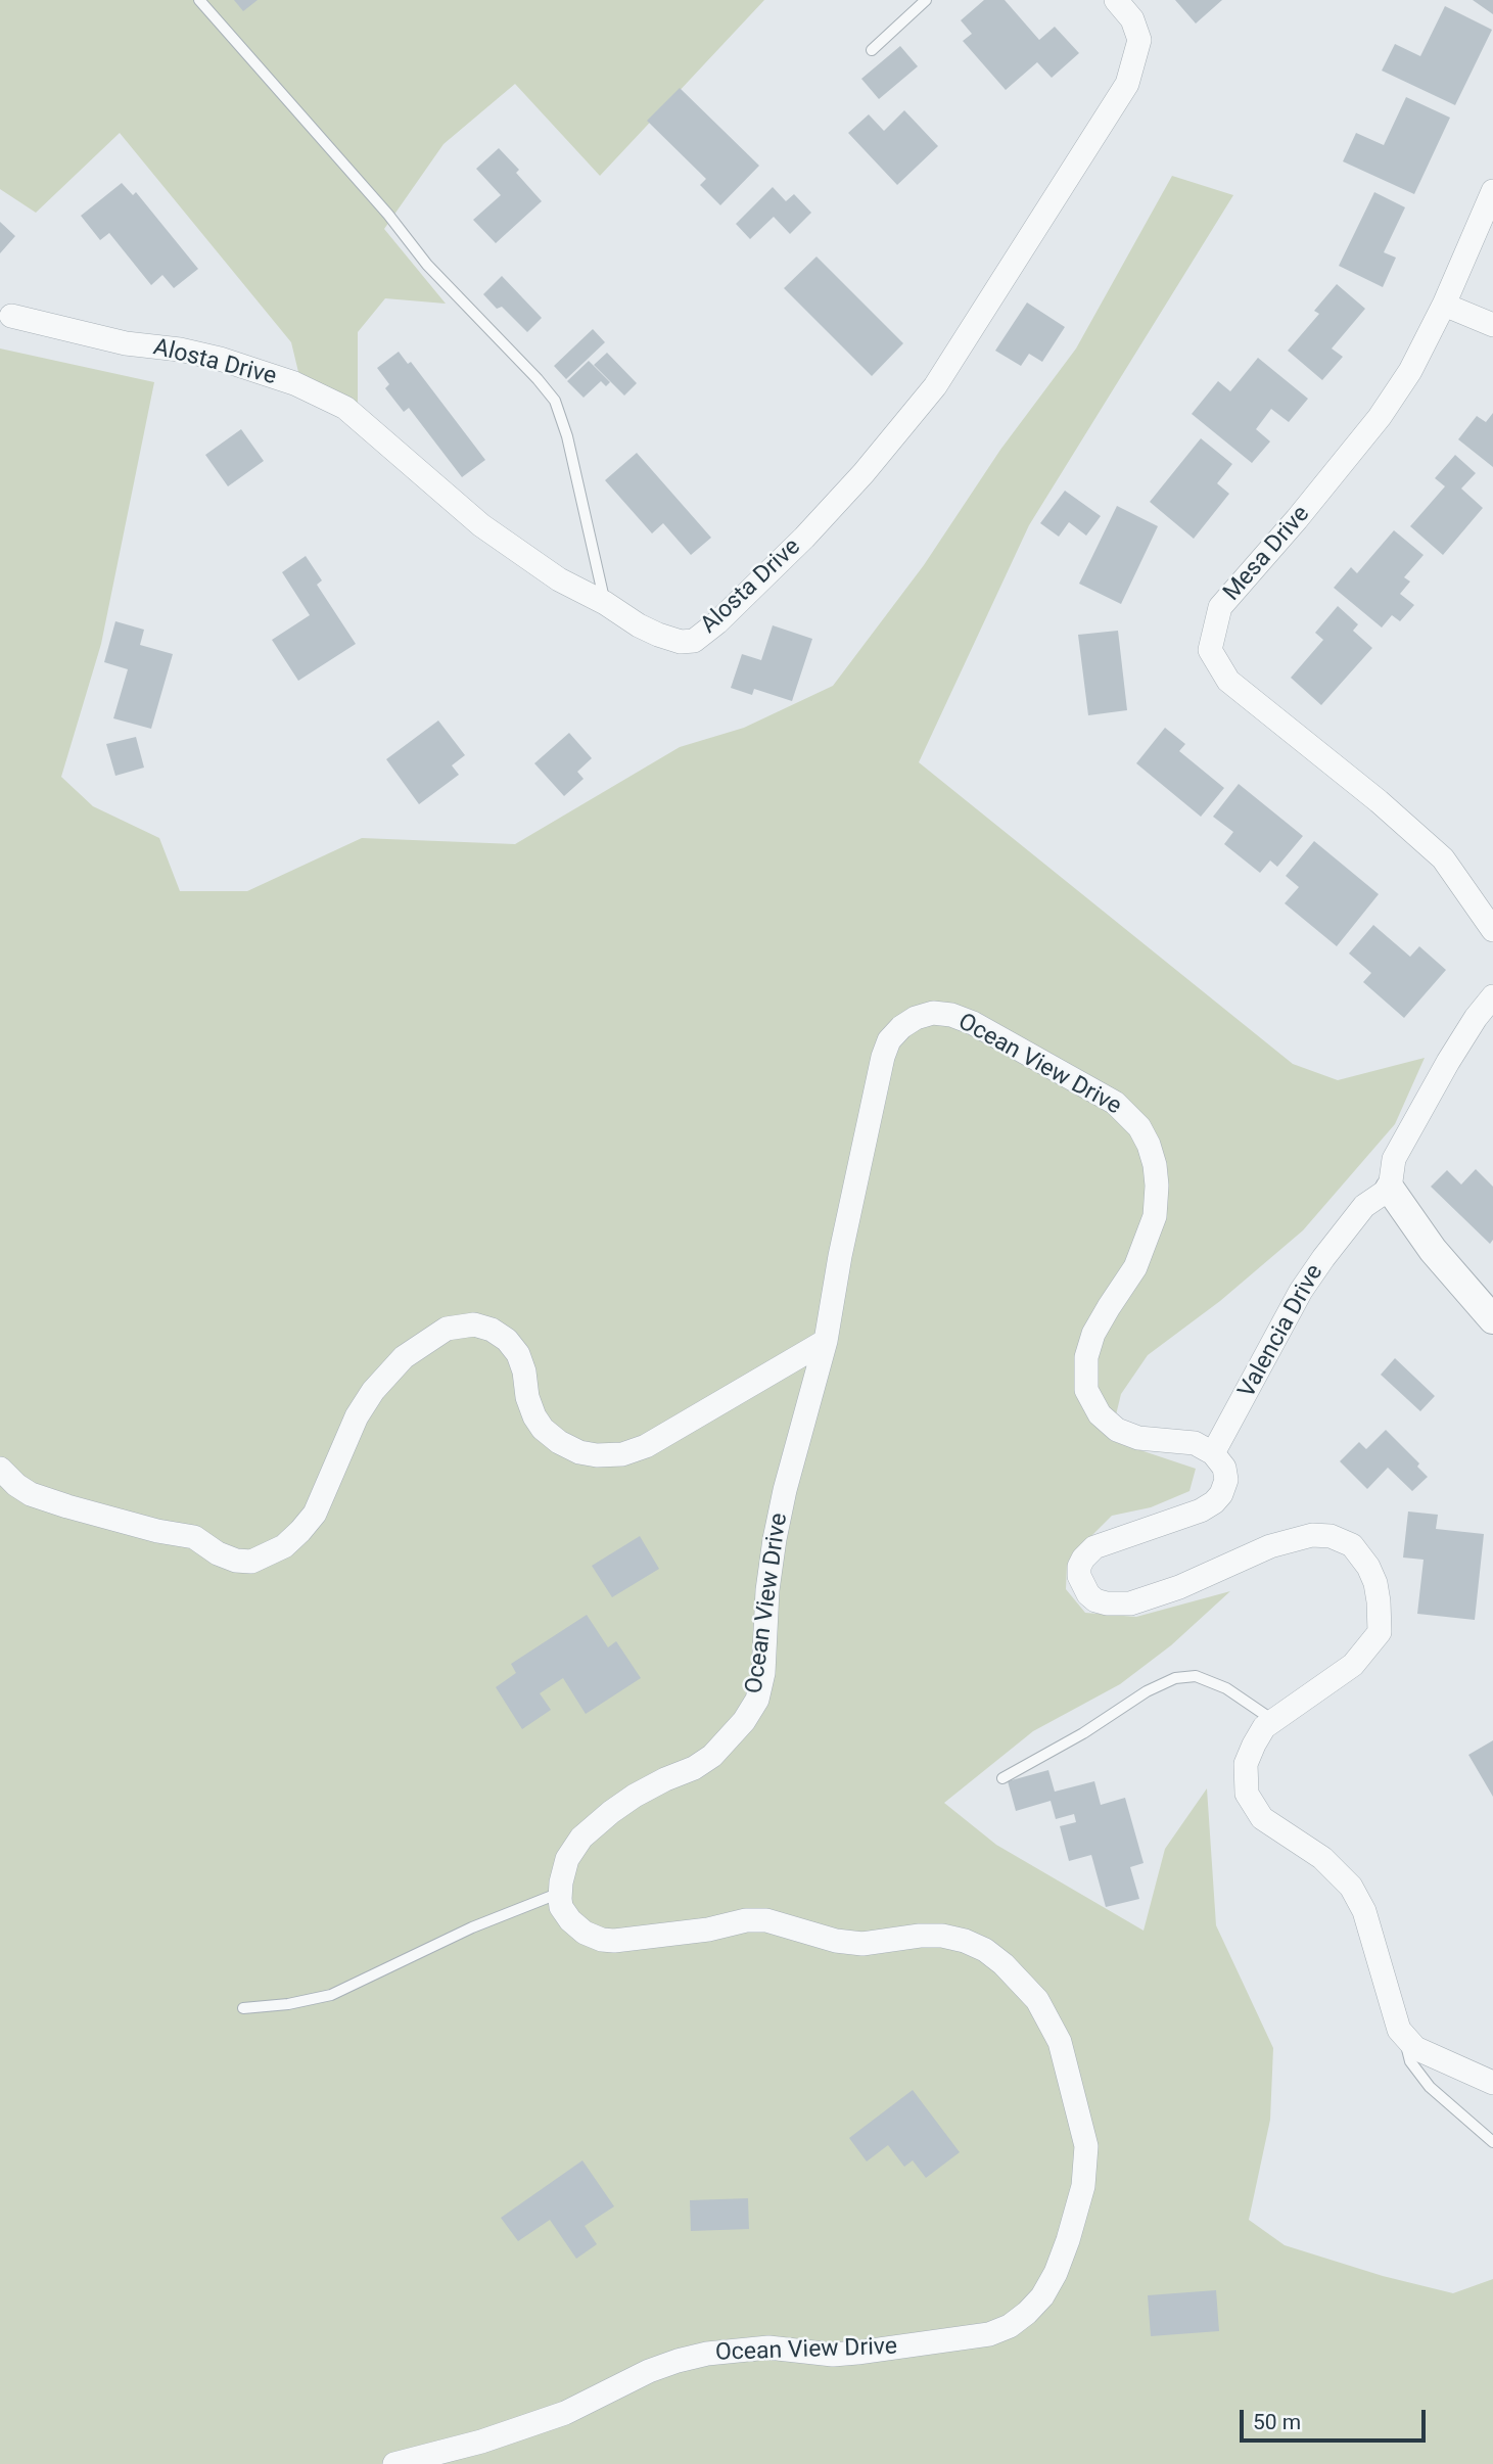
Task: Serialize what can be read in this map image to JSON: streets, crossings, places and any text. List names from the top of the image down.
{
  "streets": {
    "street": [
      "Alosta Drive",
      "Mesa Drive",
      "Ocean View Drive",
      "Valencia Drive"
    ]
  },
  "crossings": [
    ["Ocean View Drive", "Valencia Drive"]
  ],
  "scale_bar": "50 m"
}
